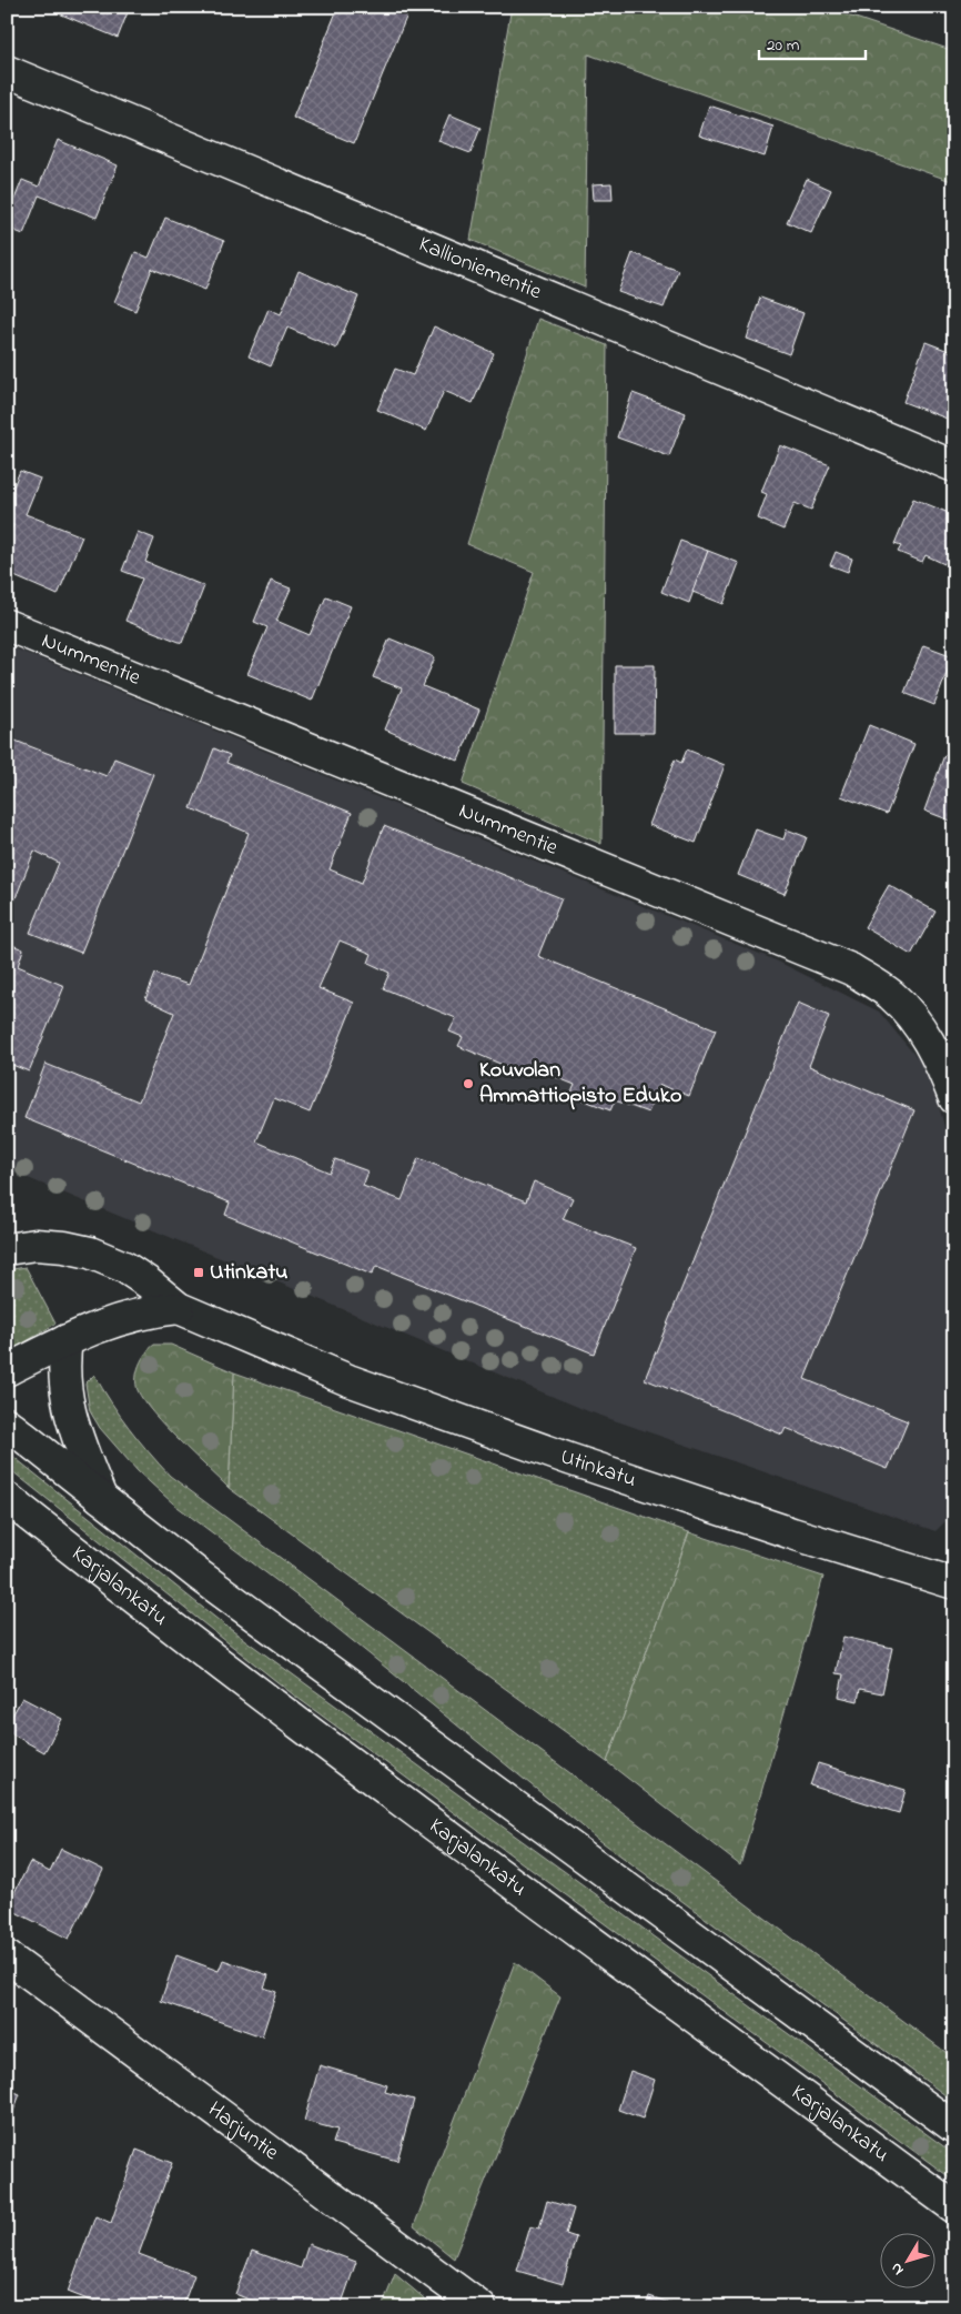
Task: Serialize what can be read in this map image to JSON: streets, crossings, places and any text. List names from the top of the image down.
{
  "streets": {
    "street": [
      "Kallioniementie",
      "Nummentie",
      "Utinkatu",
      "Karjalankatu",
      "Harjuntie"
    ]
  },
  "places": {
    "other": ["Kouvolan Ammattiopisto Eduko"],
    "transit": ["Utinkatu"]
  },
  "scale_bar": "20 m",
  "north": "bottom left"
}
